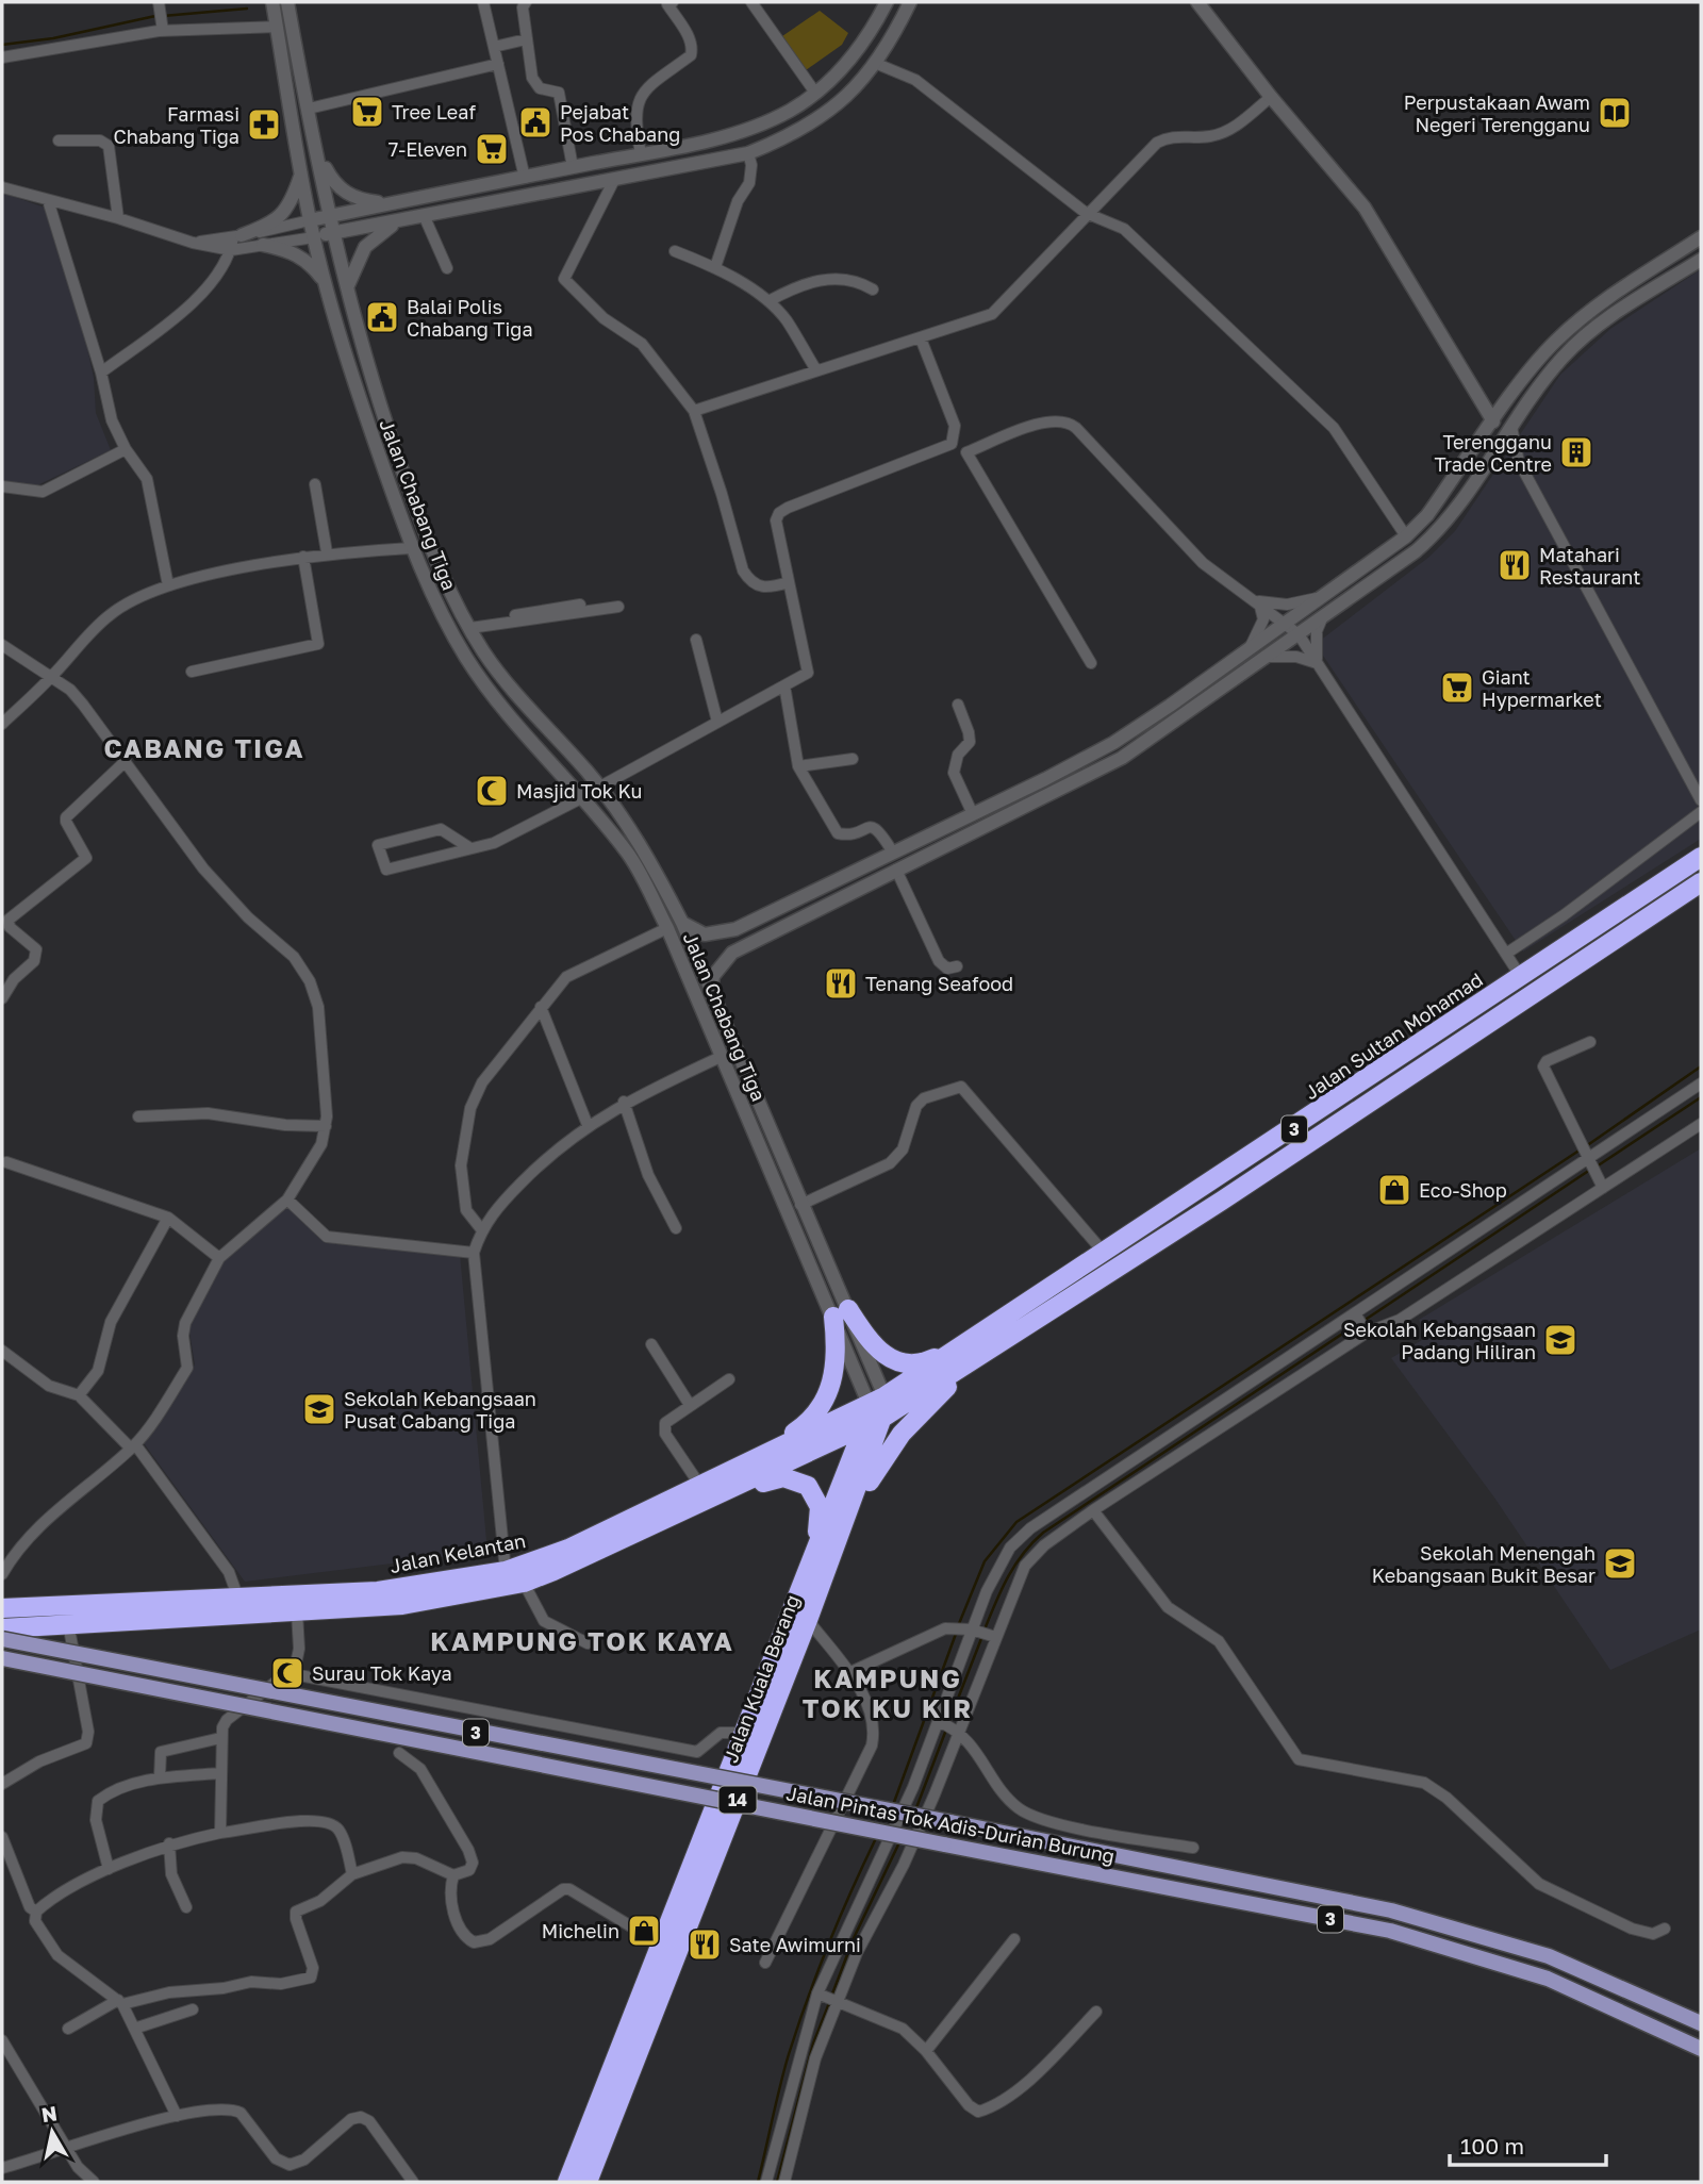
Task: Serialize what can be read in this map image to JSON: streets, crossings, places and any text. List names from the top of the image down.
{
  "streets": {
    "highway": [
      "Jalan Sultan Mohamad",
      "3",
      "Jalan Kelantan",
      "Jalan Kuala Berang",
      "14"
    ],
    "main road": ["Jalan Chabang Tiga", "Jalan Pintas Tok Adis-Durian Burung"]
  },
  "crossings": [
    ["Jalan Chabang Tiga", "Jalan Sultan Mohamad"],
    ["Jalan Chabang Tiga", "3"],
    ["Jalan Chabang Tiga", "Jalan Kelantan"],
    ["Jalan Chabang Tiga", "Jalan Kuala Berang"],
    ["Jalan Sultan Mohamad", "3"],
    ["Jalan Sultan Mohamad", "Jalan Kelantan"],
    ["Jalan Sultan Mohamad", "Jalan Kuala Berang"],
    ["3", "Jalan Kelantan"],
    ["3", "Jalan Kuala Berang"],
    ["Jalan Kelantan", "Jalan Kuala Berang"]
  ],
  "districts": ["CABANG TIGA", "KAMPUNG TOK KAYA", "KAMPUNG TOK KU KIR"],
  "places": {
    "supermarket": ["Tree Leaf", "7-Eleven", "Giant Hypermarket"],
    "library": ["Perpustakaan Awam Negeri Terengganu"],
    "public building": ["Pejabat Pos Chabang", "Balai Polis Chabang Tiga"],
    "pharmacy": ["Farmasi Chabang Tiga"],
    "building": ["Terengganu Trade Centre"],
    "restaurant": ["Matahari Restaurant", "Tenang Seafood", "Sate Awimurni"],
    "mosque": ["Masjid Tok Ku", "Surau Tok Kaya"],
    "shop": ["Eco-Shop", "Michelin"],
    "school or university": ["Sekolah Kebangsaan Padang Hiliran", "Sekolah Kebangsaan Pusat Cabang Tiga", "Sekolah Menengah Kebangsaan Bukit Besar"]
  },
  "scale_bar": "100 m",
  "north": "top"
}
